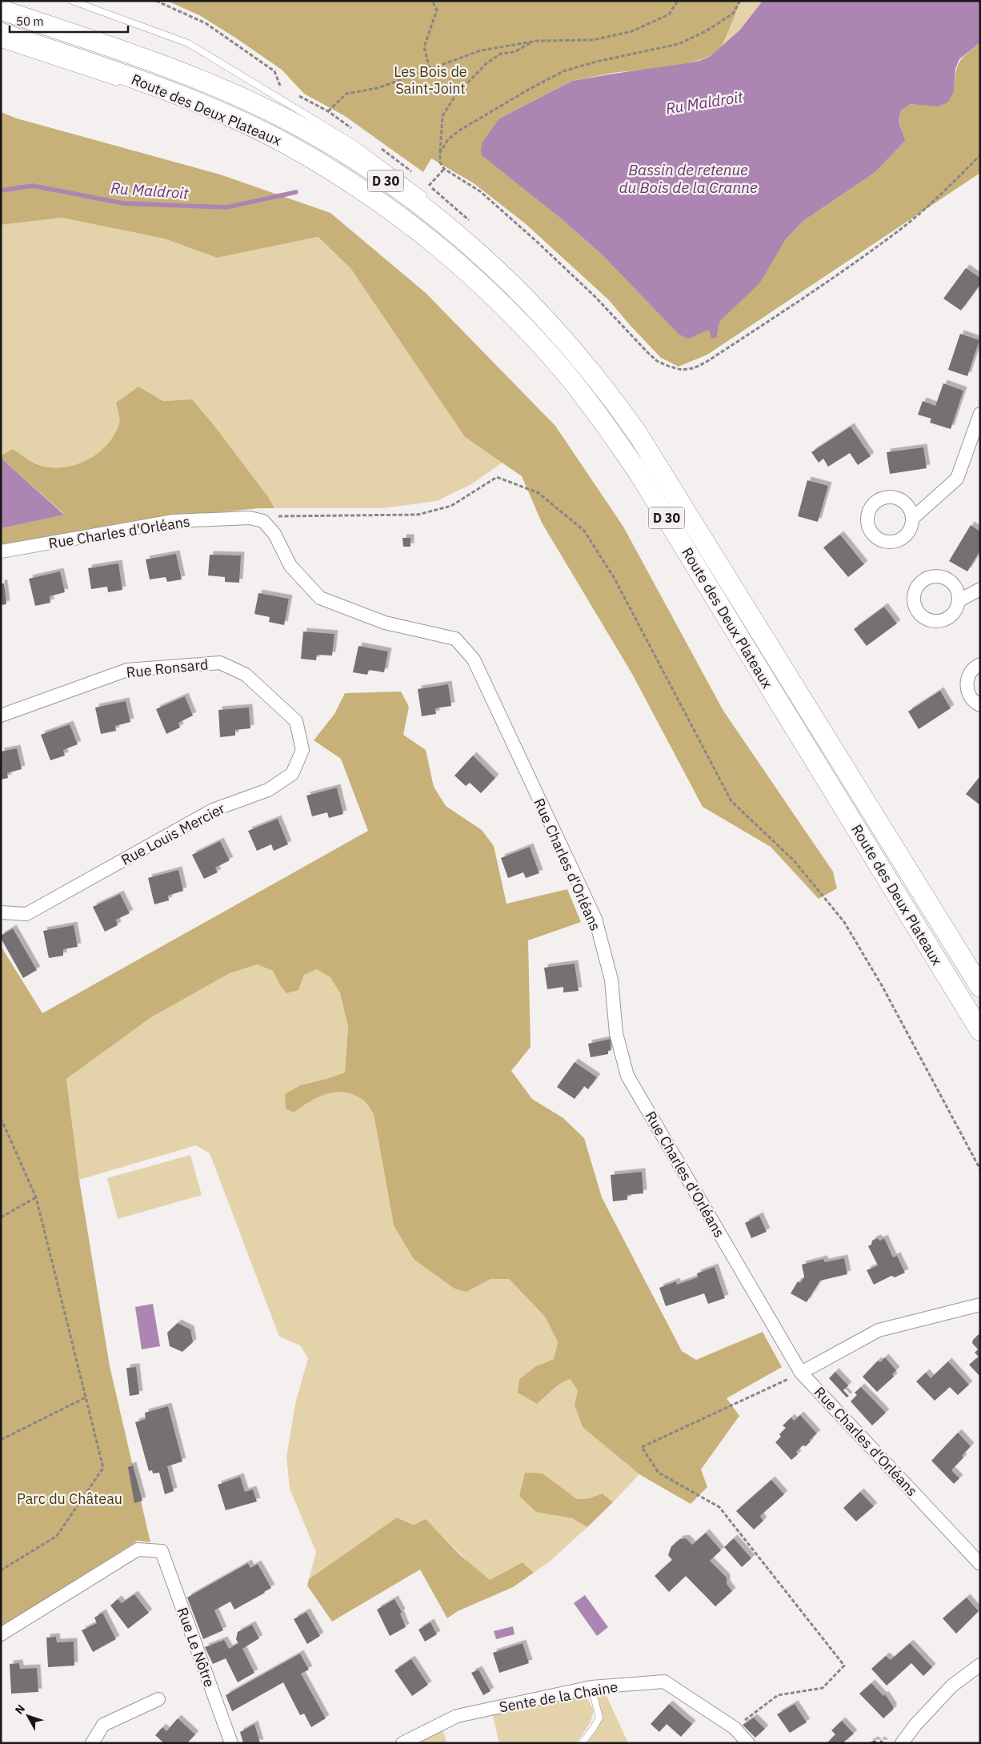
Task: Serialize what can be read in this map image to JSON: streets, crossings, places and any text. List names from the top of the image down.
{
  "streets": {
    "main road": ["Route des Deux Plateaux", "D 30"],
    "street": [
      "Rue Charles d'Orléans",
      "Rue Ronsard",
      "Rue Louis Mercier",
      "Rue Le Nôtre",
      "Sente de la Chaine"
    ]
  },
  "crossings": [
    ["Rue Ronsard", "Rue Louis Mercier"]
  ],
  "water": ["Ru Maldroit", "Bassin de retenue du Bois de la Cranne"],
  "parks": ["Les Bois de Saint-Joint", "Parc du Château"],
  "scale_bar": "50 m",
  "north": "top left"
}
